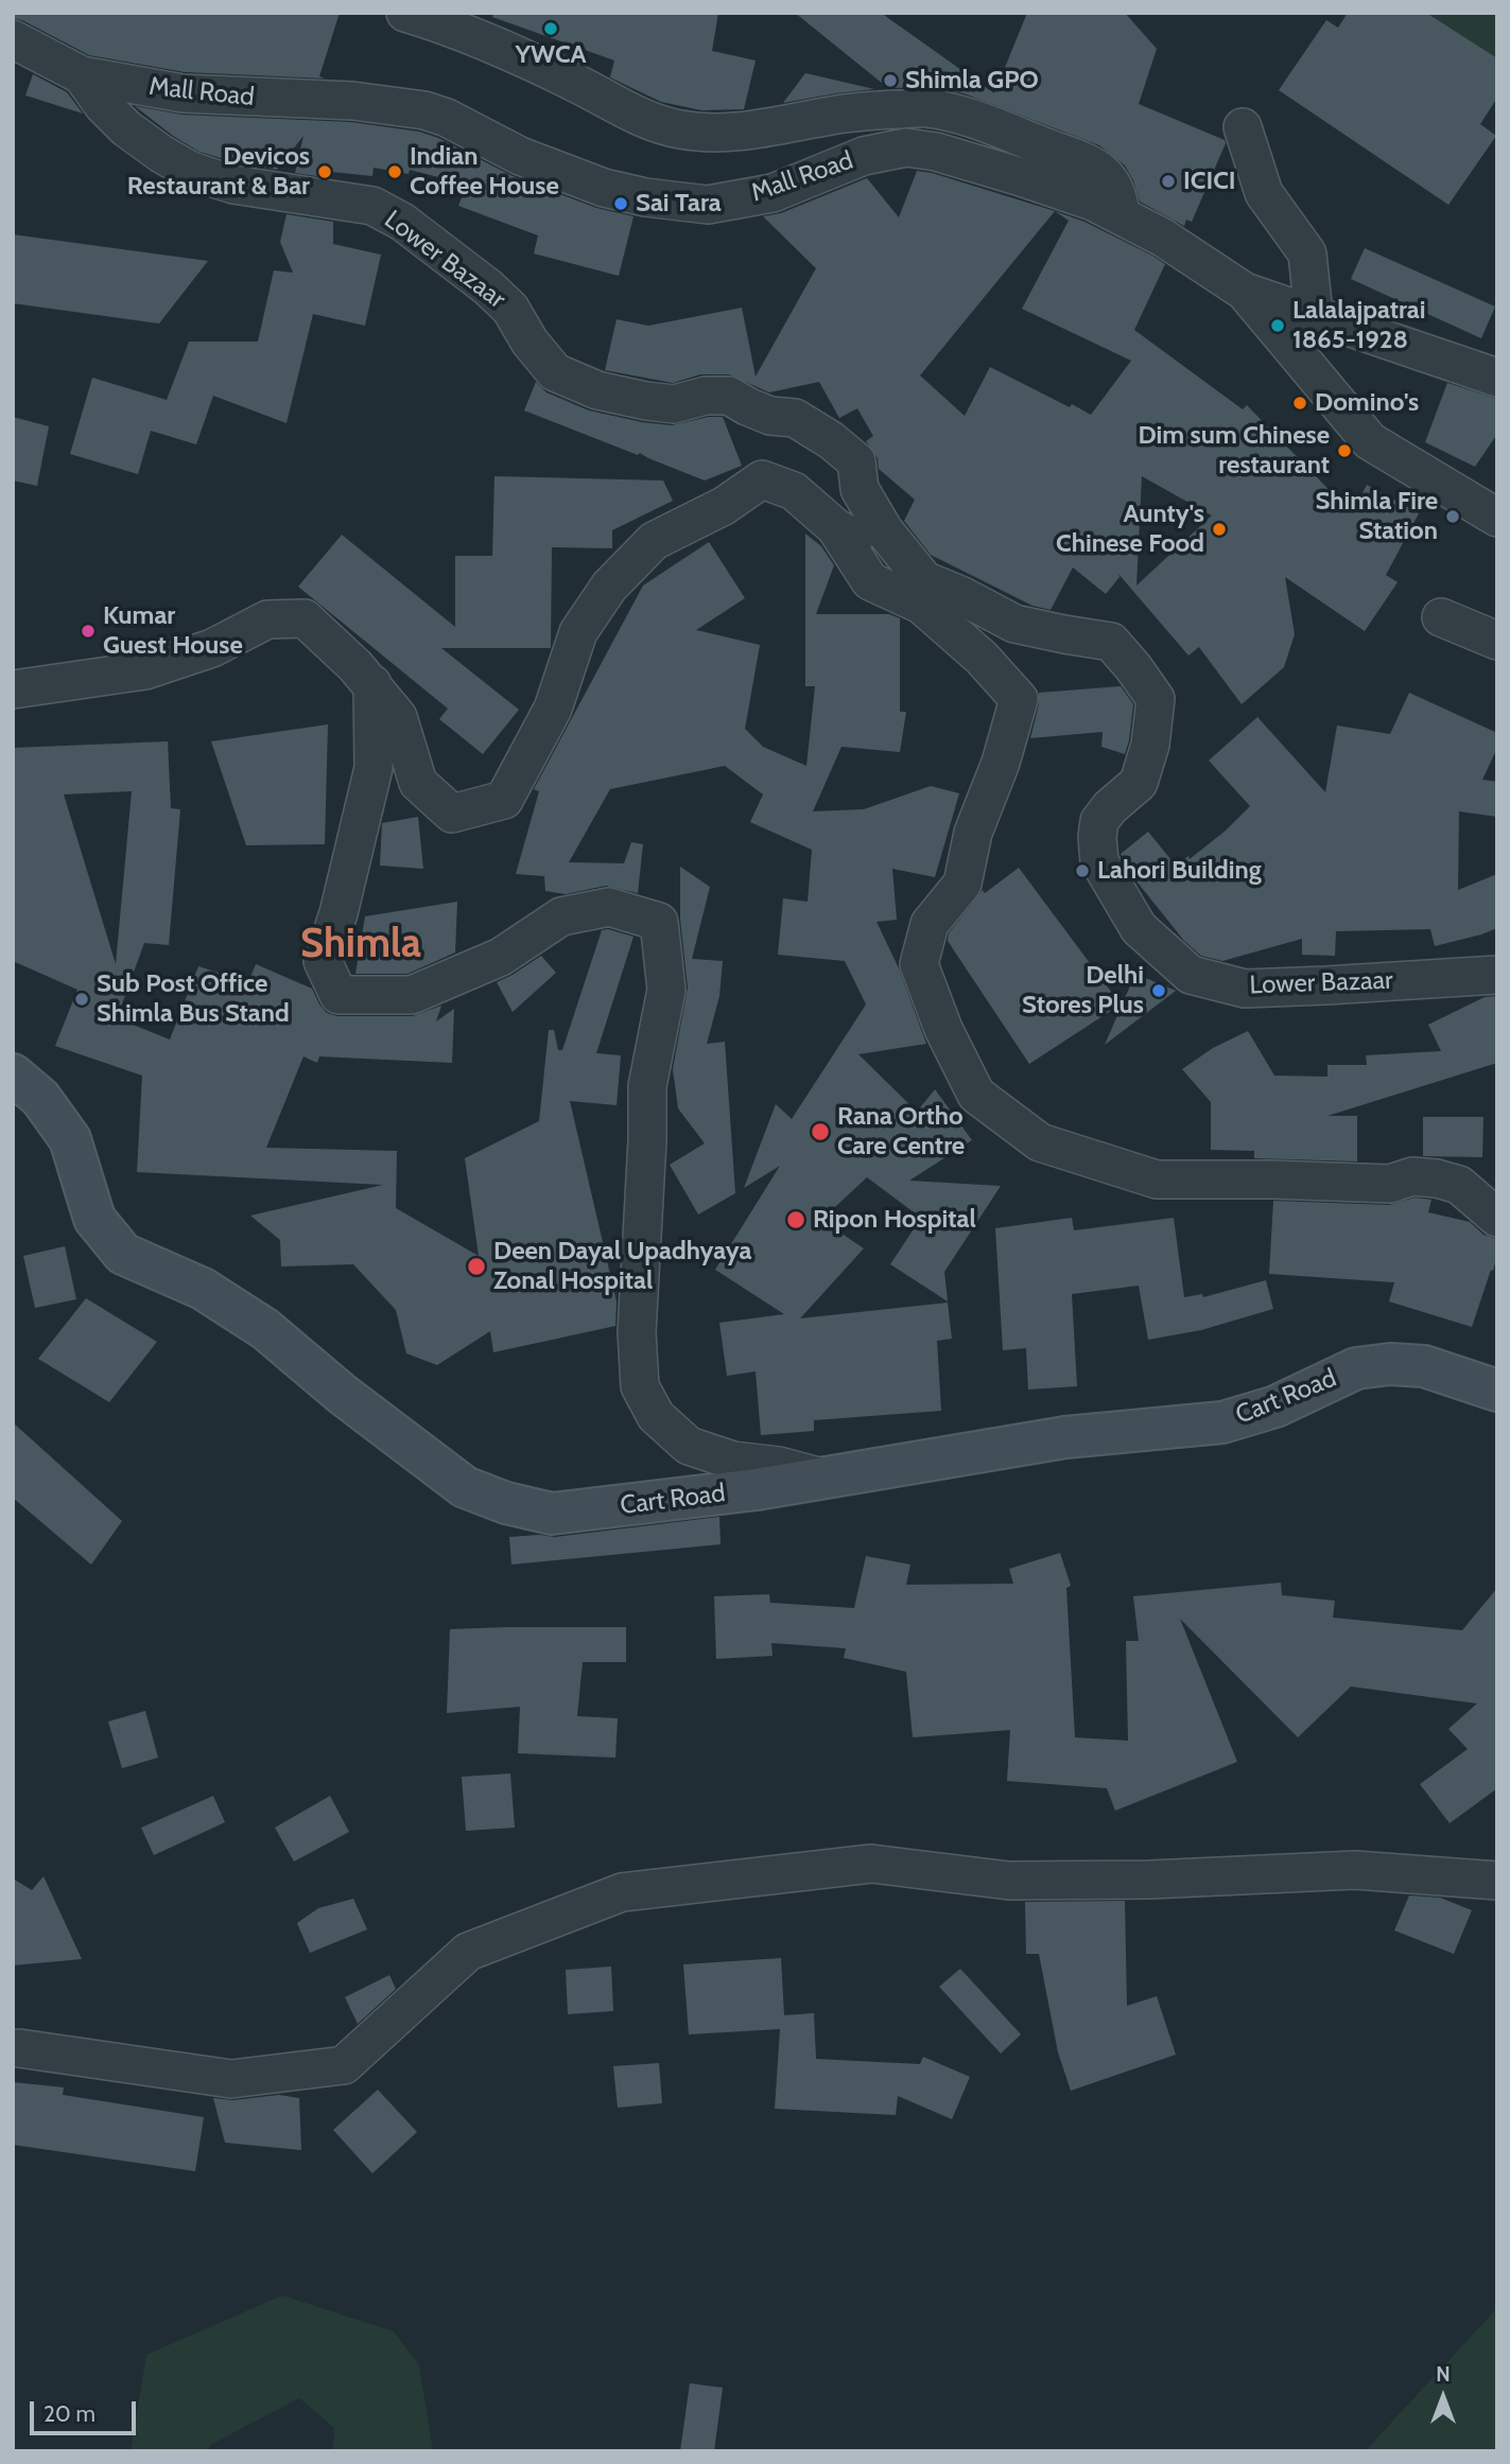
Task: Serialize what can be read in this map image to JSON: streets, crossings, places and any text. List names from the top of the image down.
{
  "streets": {
    "main road": ["Cart Road"],
    "street": ["Mall Road", "Lower Bazaar"]
  },
  "crossings": [
    ["Mall Road", "Lower Bazaar"]
  ],
  "districts": ["Shimla"],
  "places": [
    "YWCA",
    "Shimla GPO",
    "Devicos Restaurant & Bar",
    "Indian Coffee House",
    "ICICI",
    "Sai Tara",
    "Lalalajpatrai 1865-1928",
    "Domino's",
    "Dim sum Chinese restaurant",
    "Shimla Fire Station",
    "Aunty's Chinese Food",
    "Kumar Guest House",
    "Lahori Building",
    "Delhi Stores Plus",
    "Sub Post Office Shimla Bus Stand",
    "Rana Ortho Care Centre",
    "Ripon Hospital",
    "Deen Dayal Upadhyaya Zonal Hospital"
  ],
  "scale_bar": "20 m",
  "north": "top"
}
